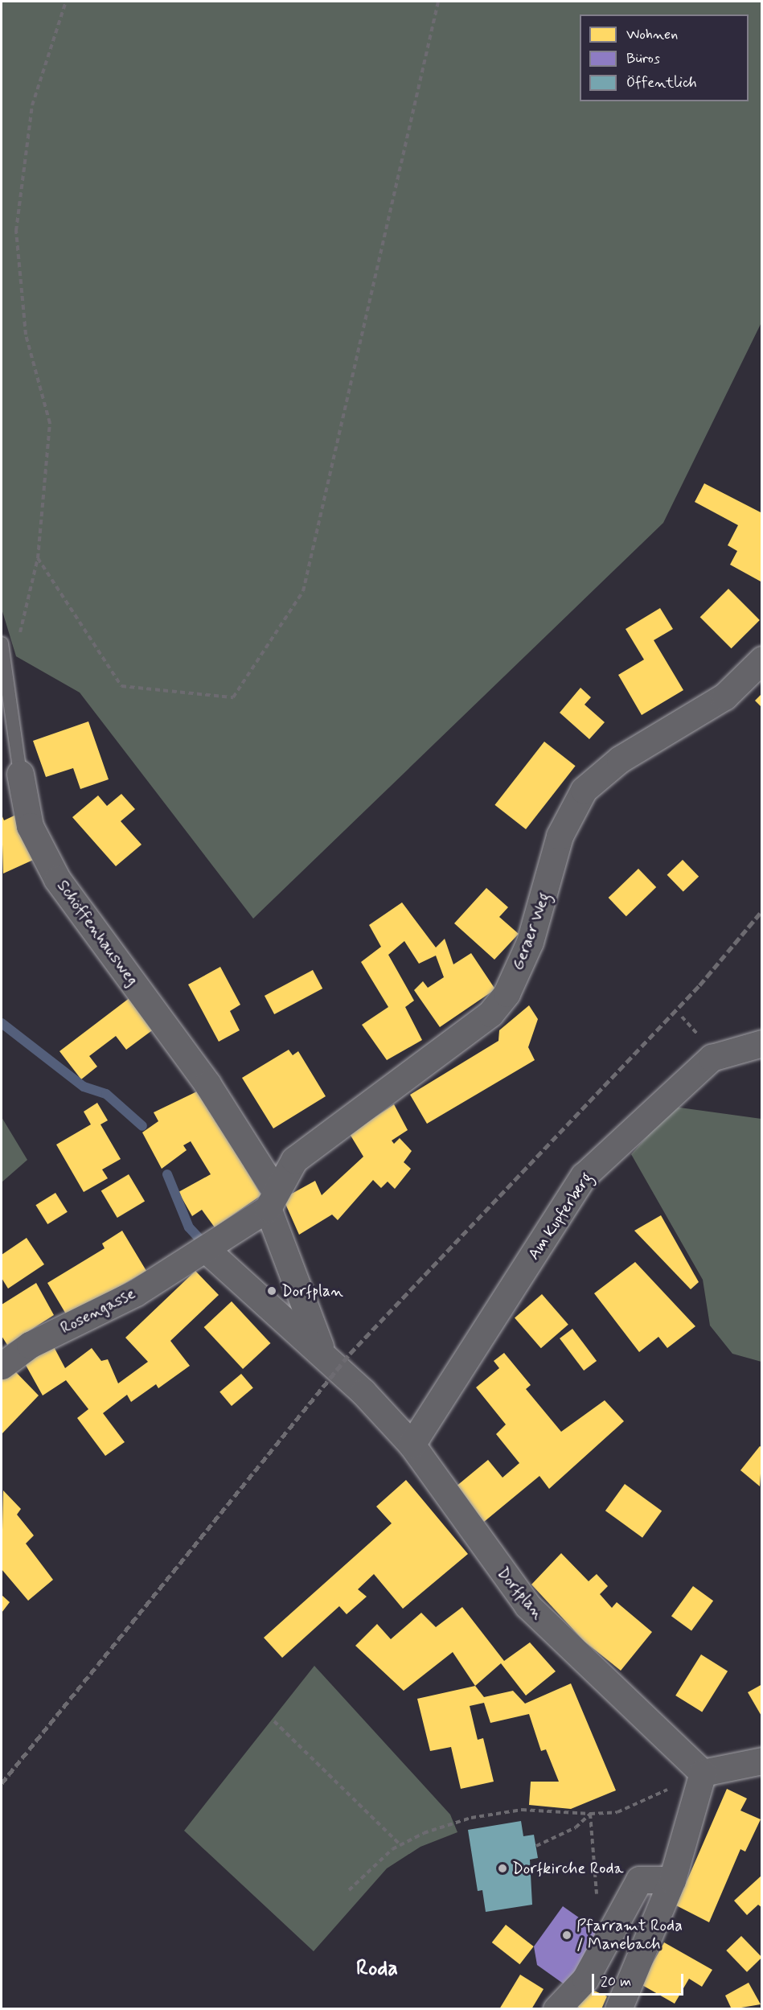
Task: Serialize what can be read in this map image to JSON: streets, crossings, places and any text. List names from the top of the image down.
{
  "streets": {
    "street": [
      "Geraer Weg",
      "Schöffenhausweg",
      "Am Kupferberg",
      "Rosengasse",
      "Dorfplan"
    ]
  },
  "crossings": [
    ["Geraer Weg", "Schöffenhausweg"],
    ["Geraer Weg", "Dorfplan"],
    ["Schöffenhausweg", "Dorfplan"],
    ["Am Kupferberg", "Dorfplan"],
    ["Rosengasse", "Dorfplan"]
  ],
  "districts": ["Roda"],
  "places": ["Dorfplan", "Dorfkirche Roda", "Pfarramt Roda / Manebach"],
  "legend": ["Wohnen", "Büros", "Öffentlich"],
  "scale_bar": "20 m"
}
